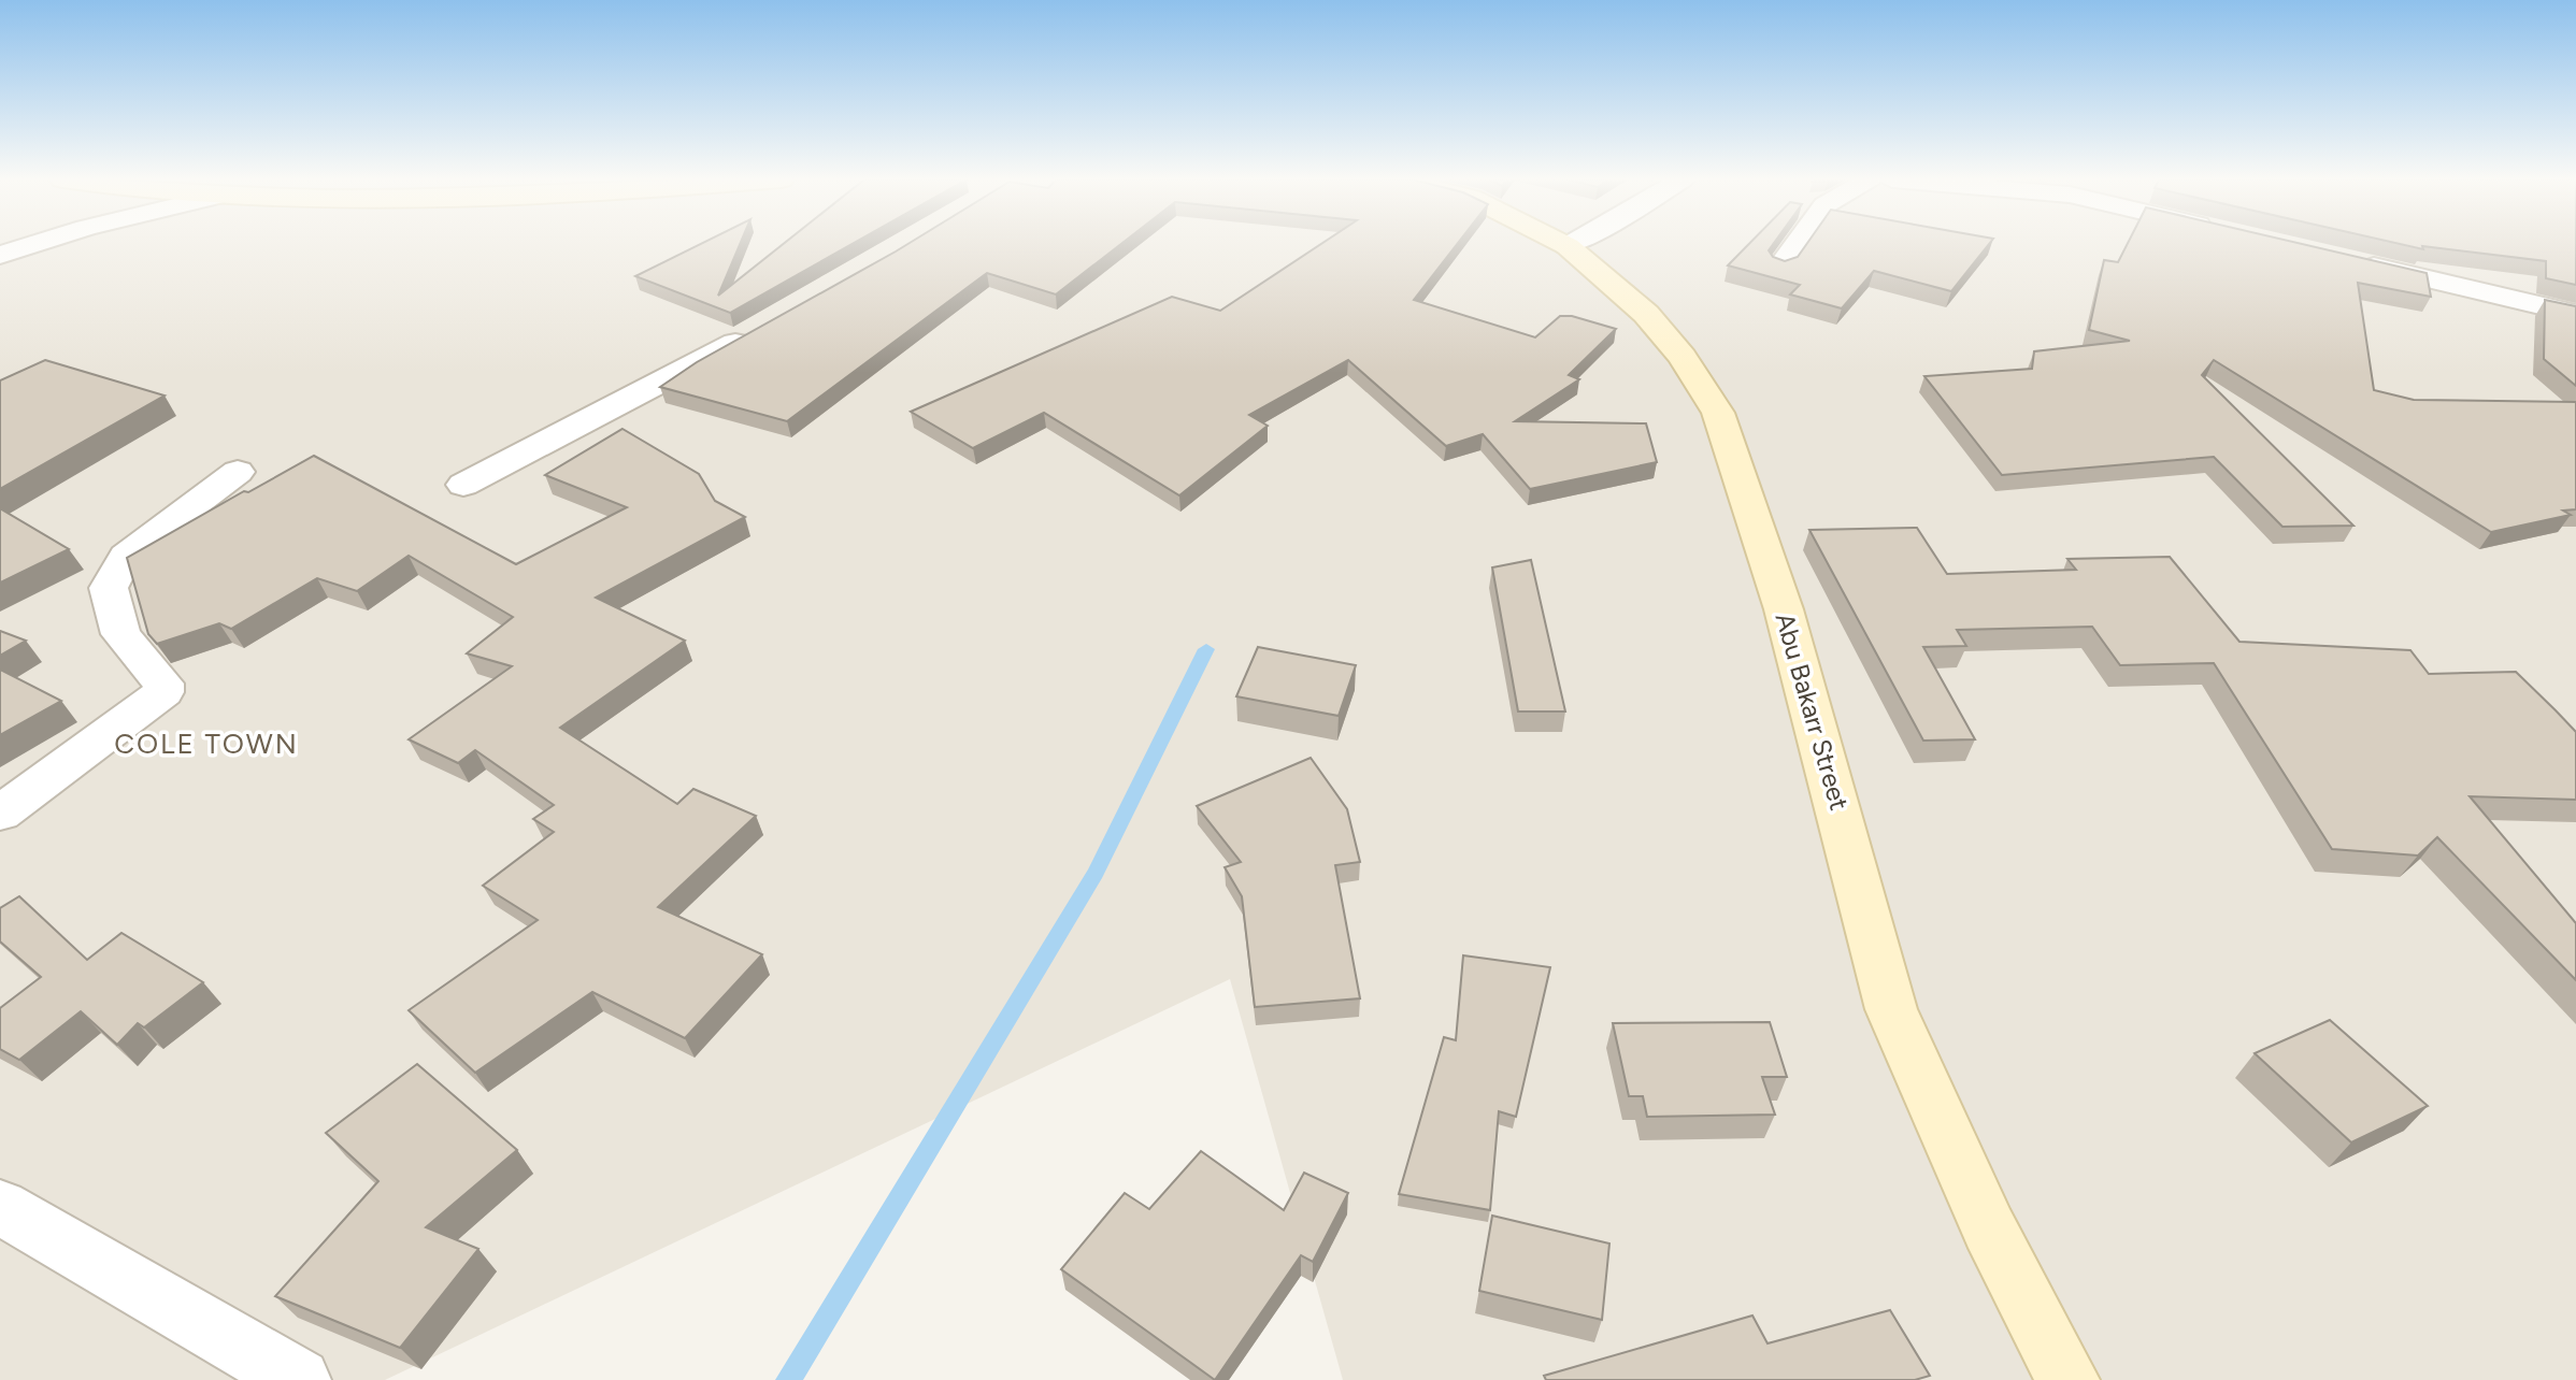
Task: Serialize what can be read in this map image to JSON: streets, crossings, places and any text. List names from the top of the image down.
{
  "streets": {
    "street": ["Abu Bakarr Street"]
  },
  "districts": ["COLE TOWN"]
}
